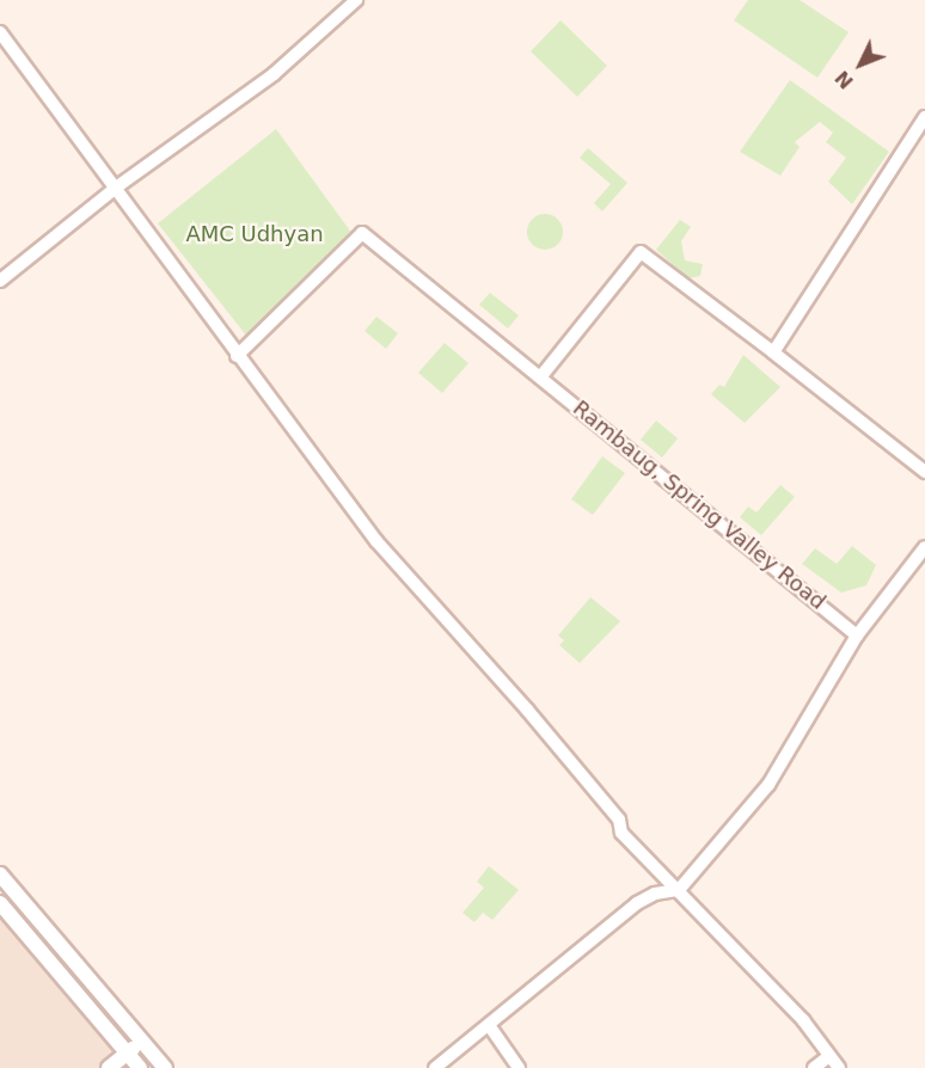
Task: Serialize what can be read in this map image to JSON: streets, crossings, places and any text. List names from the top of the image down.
{
  "streets": {
    "street": ["Rambaug, Spring Valley Road"]
  },
  "parks": ["AMC Udhyan"],
  "north": "bottom left"
}
